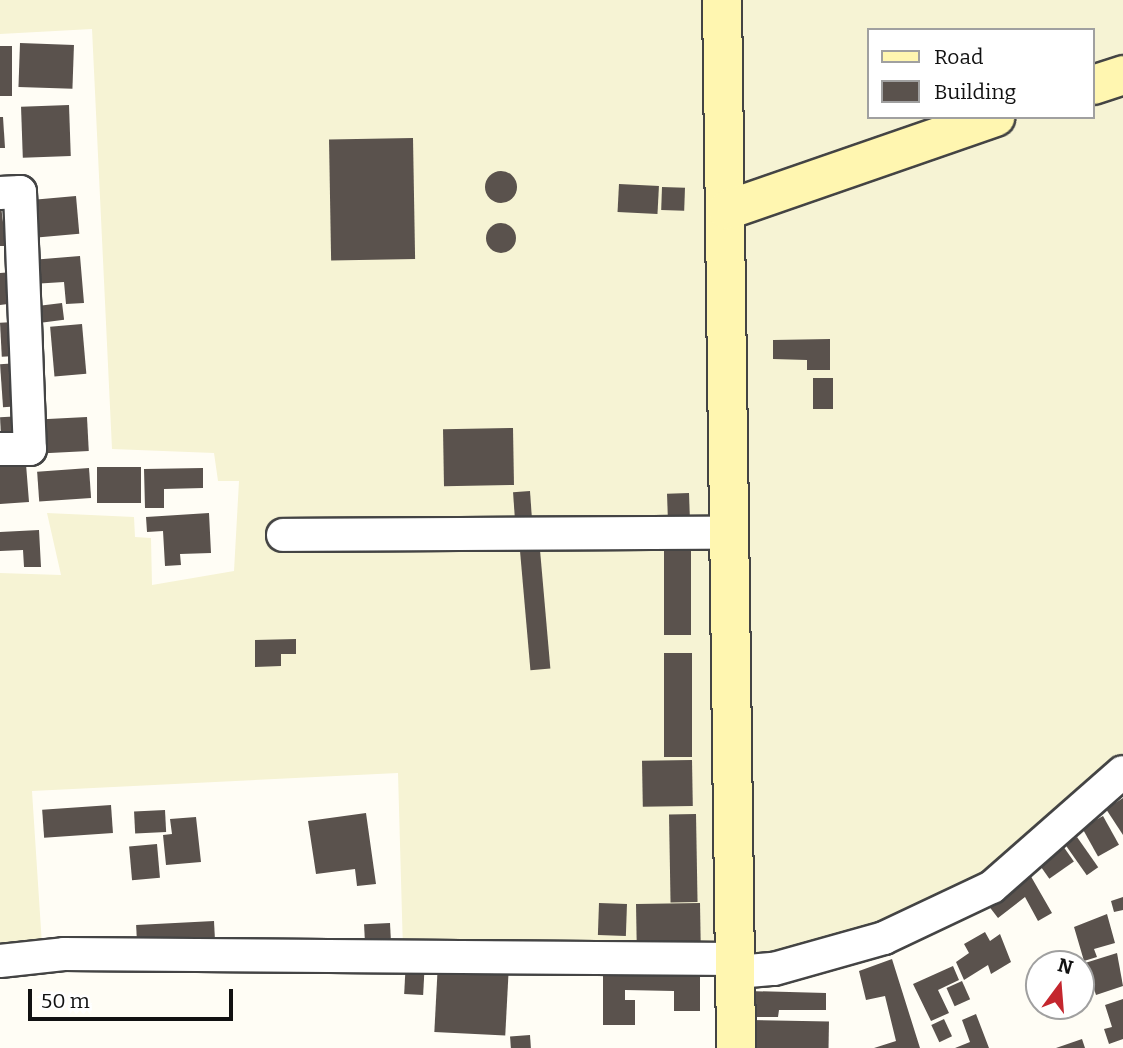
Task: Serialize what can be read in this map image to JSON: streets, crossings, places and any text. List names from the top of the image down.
{
  "legend": ["Road", "Building"],
  "scale_bar": "50 m",
  "north": "top"
}
